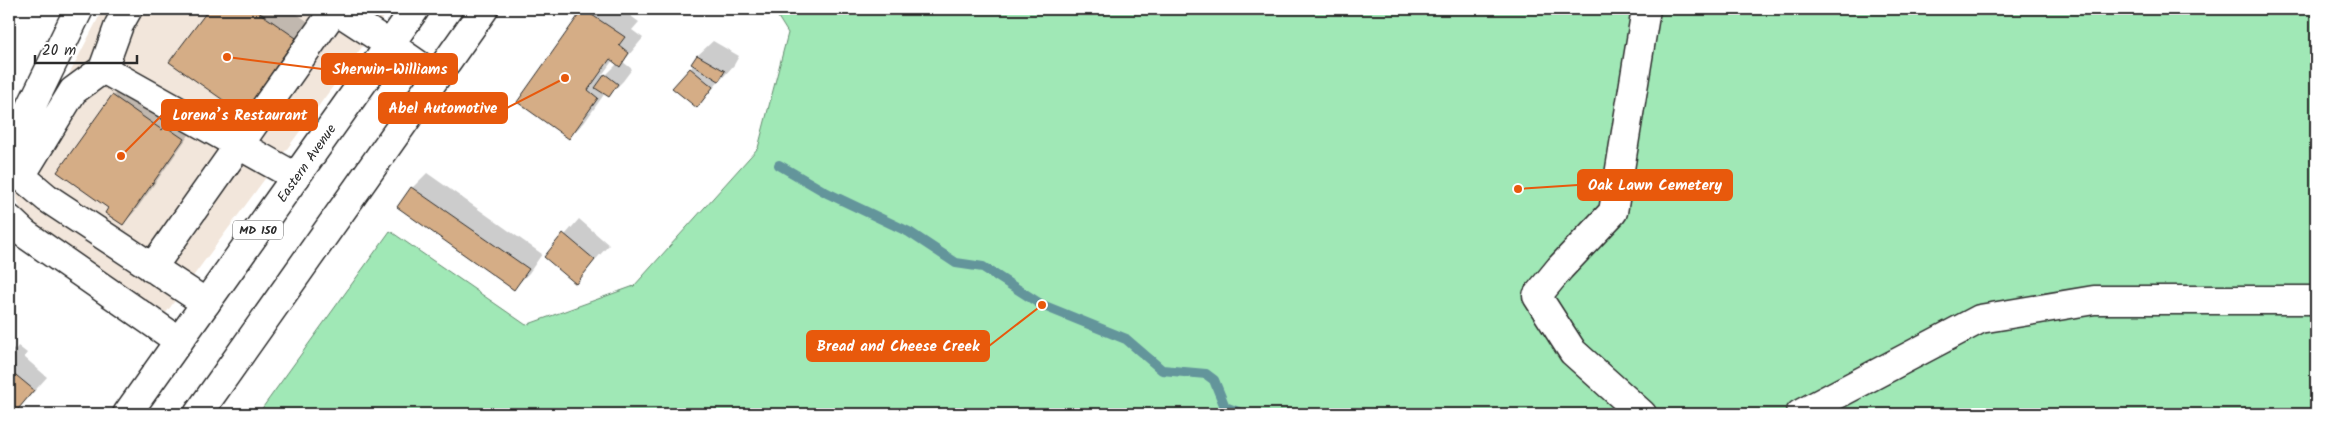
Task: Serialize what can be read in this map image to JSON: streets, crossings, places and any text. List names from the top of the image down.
{
  "streets": {
    "main road": ["Eastern Avenue", "MD 150"]
  },
  "places": [
    "Sherwin-Williams",
    "Abel Automotive",
    "Lorena’s Restaurant",
    "Oak Lawn Cemetery",
    "Bread and Cheese Creek"
  ],
  "scale_bar": "20 m"
}
